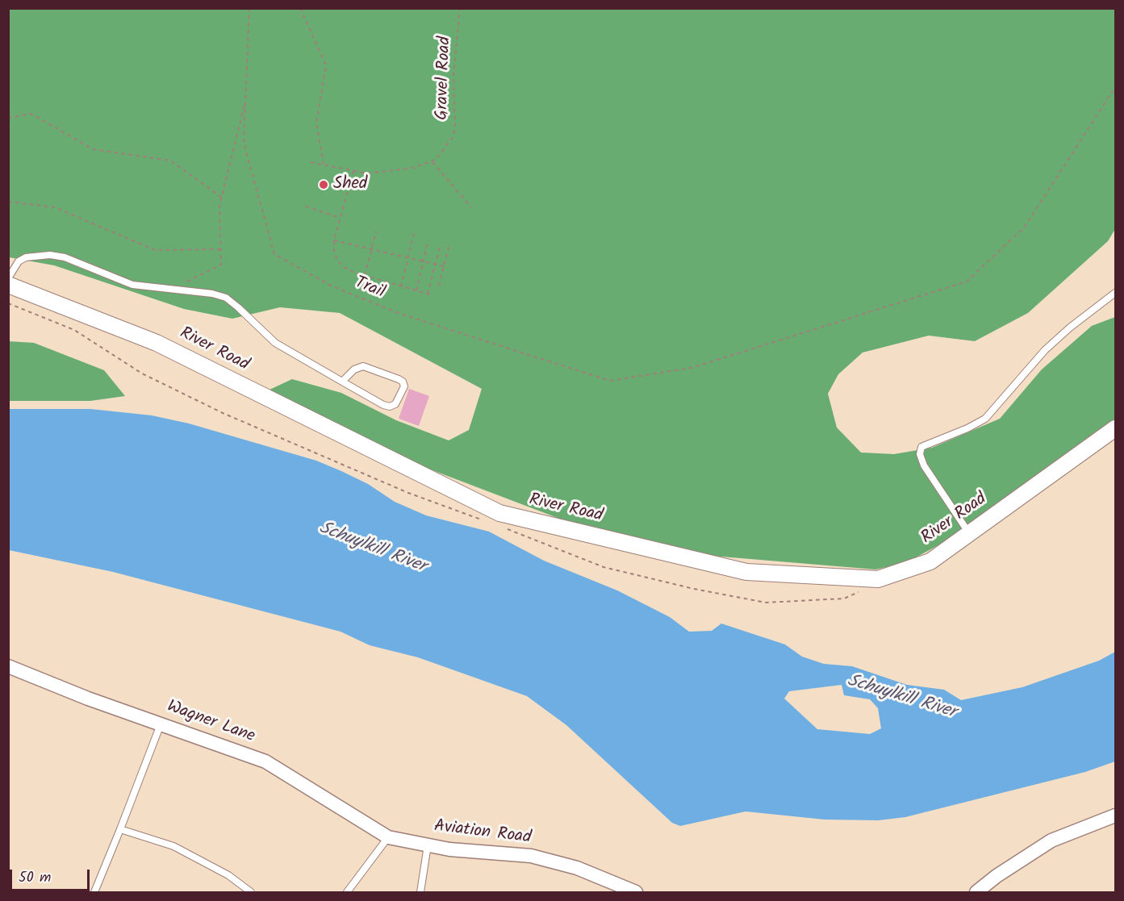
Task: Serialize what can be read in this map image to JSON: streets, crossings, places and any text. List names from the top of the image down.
{
  "streets": {
    "street": ["River Road", "Wagner Lane", "Aviation Road"],
    "path": ["Gravel Road", "Trail"]
  },
  "crossings": [
    ["Wagner Lane", "Aviation Road"]
  ],
  "water": ["Schuylkill River"],
  "places": ["Shed"],
  "scale_bar": "50 m"
}
